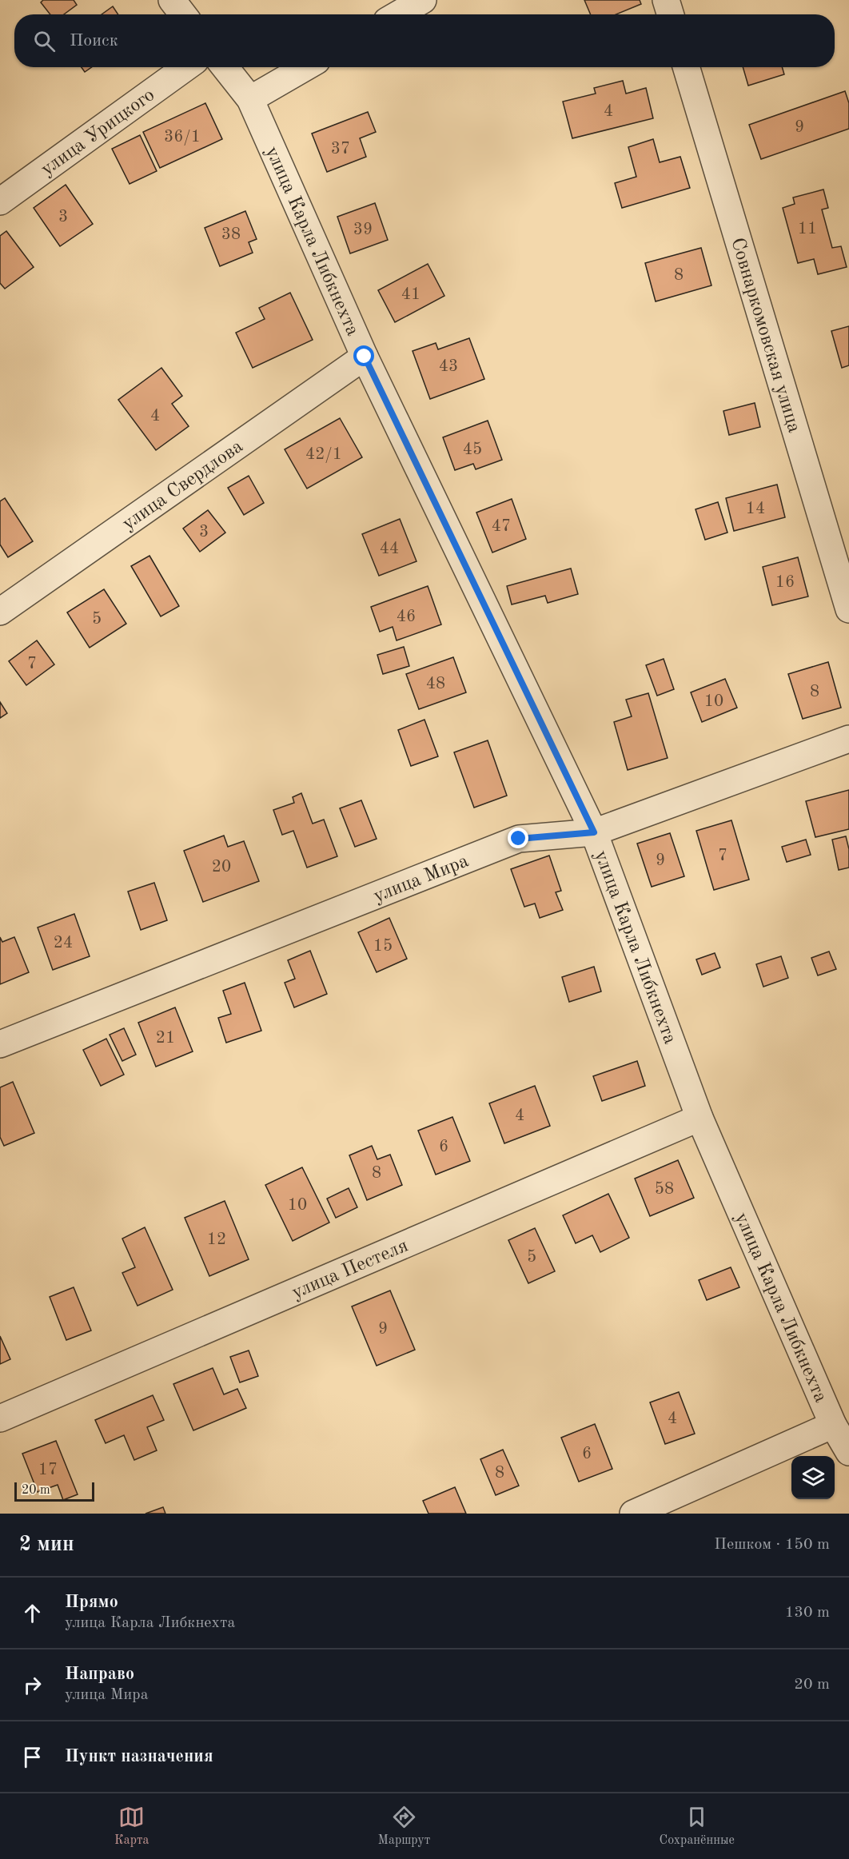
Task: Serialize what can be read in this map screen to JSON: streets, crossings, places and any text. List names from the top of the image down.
{
  "streets": {
    "street": [
      "улица Урицкого",
      "улица Карла Либкнехта",
      "Совнаркомовская улица",
      "улица Свердлова",
      "улица Мира",
      "улица Пестеля"
    ]
  },
  "crossings": [
    ["улица Карла Либкнехта", "улица Свердлова"],
    ["улица Карла Либкнехта", "улица Мира"],
    ["улица Карла Либкнехта", "улица Пестеля"]
  ],
  "house_numbers": [
    "4",
    "9",
    "36/1",
    "37",
    "3",
    "11",
    "39",
    "38",
    "8",
    "41",
    "43",
    "4",
    "45",
    "42/1",
    "14",
    "47",
    "3",
    "44",
    "16",
    "46",
    "5",
    "7",
    "48",
    "8",
    "10",
    "7",
    "9",
    "20",
    "24",
    "15",
    "21",
    "4",
    "6",
    "8",
    "58",
    "10",
    "12",
    "5",
    "9",
    "4",
    "6",
    "17",
    "8"
  ],
  "scale_bar": "20 m",
  "page": {
    "search": "Поиск",
    "scale": "20 m",
    "heading": ["2 мин", "Пешком · 150 m"],
    "list": [
      ["Прямо", "улица Карла Либкнехта", "130 m"],
      ["Направо", "улица Мира", "20 m"],
      "Пункт назначения"
    ],
    "nav": ["Карта", "Маршрут", "Сохранённые"]
  }
}
